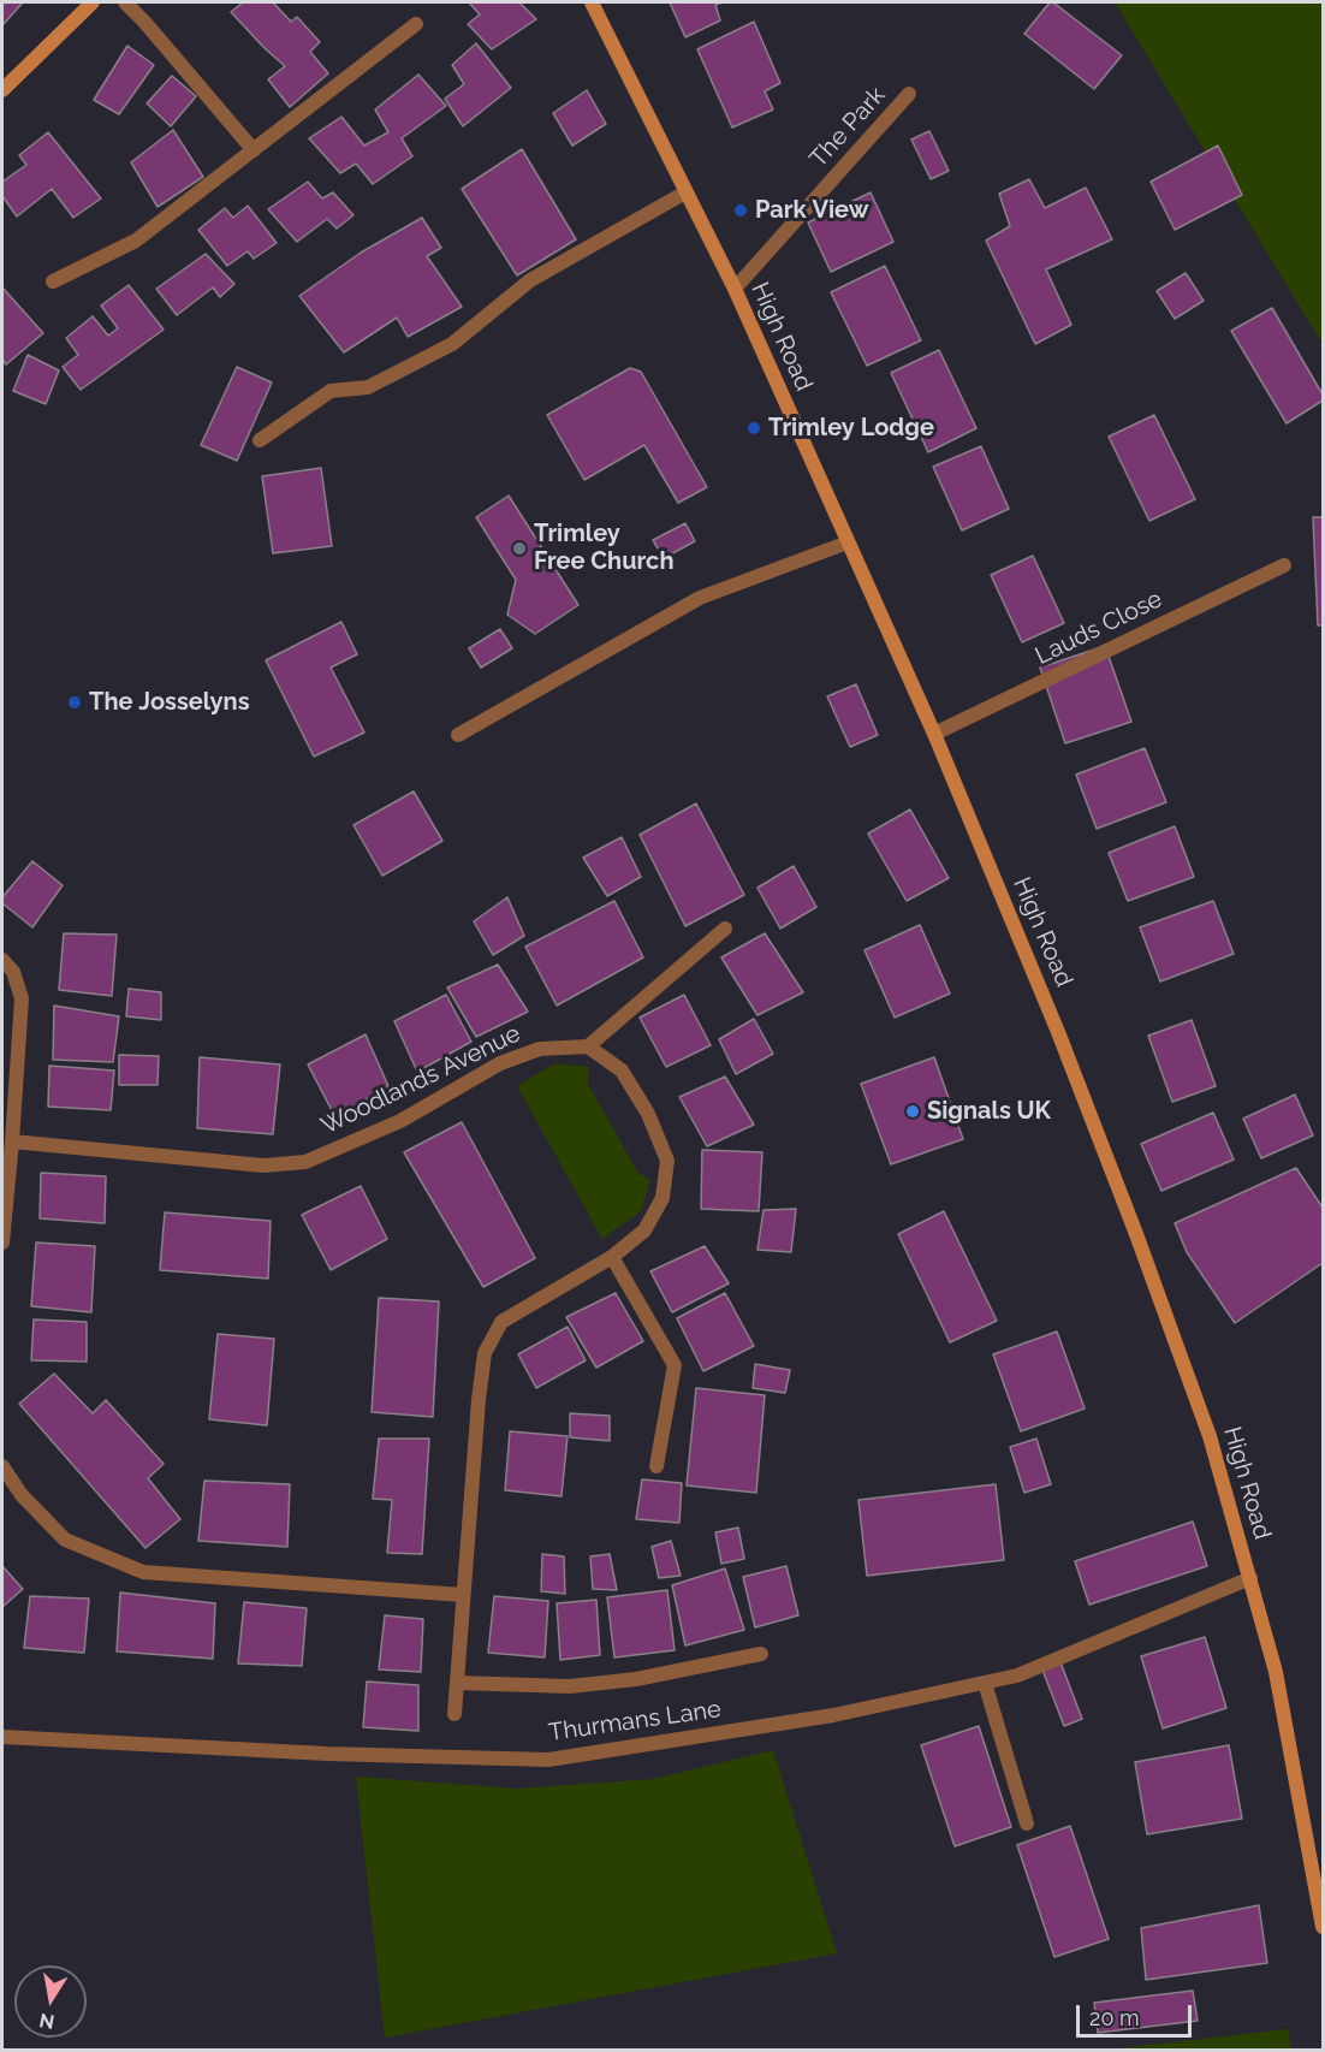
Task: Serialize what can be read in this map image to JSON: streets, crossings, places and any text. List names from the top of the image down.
{
  "streets": {
    "street": [
      "The Park",
      "High Road",
      "Lauds Close",
      "Woodlands Avenue",
      "Thurmans Lane"
    ]
  },
  "crossings": [
    ["The Park", "High Road"],
    ["High Road", "Lauds Close"],
    ["High Road", "Thurmans Lane"]
  ],
  "places": [
    "Park View",
    "Trimley Lodge",
    "Trimley Free Church",
    "The Josselyns",
    "Signals UK"
  ],
  "scale_bar": "20 m",
  "north": "bottom"
}
